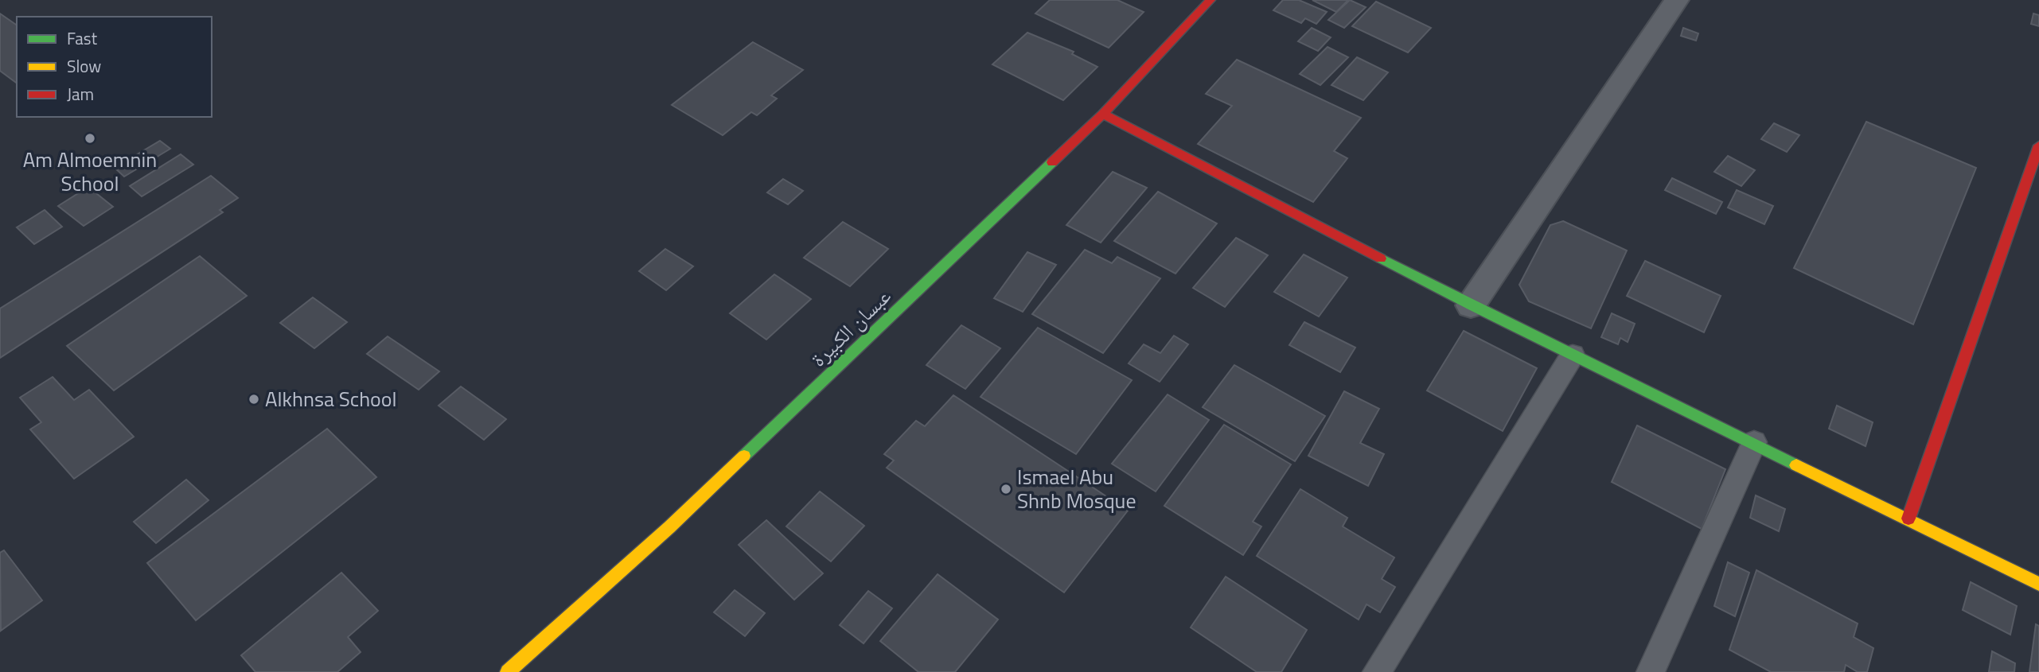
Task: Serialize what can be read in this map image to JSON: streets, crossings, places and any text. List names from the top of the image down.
{
  "streets": {
    "street": ["عبسان الكبيرة"]
  },
  "places": ["Am Almoemnin School", "Alkhnsa School", "Ismael Abu Shnb Mosque"],
  "legend": ["Fast", "Slow", "Jam"]
}
